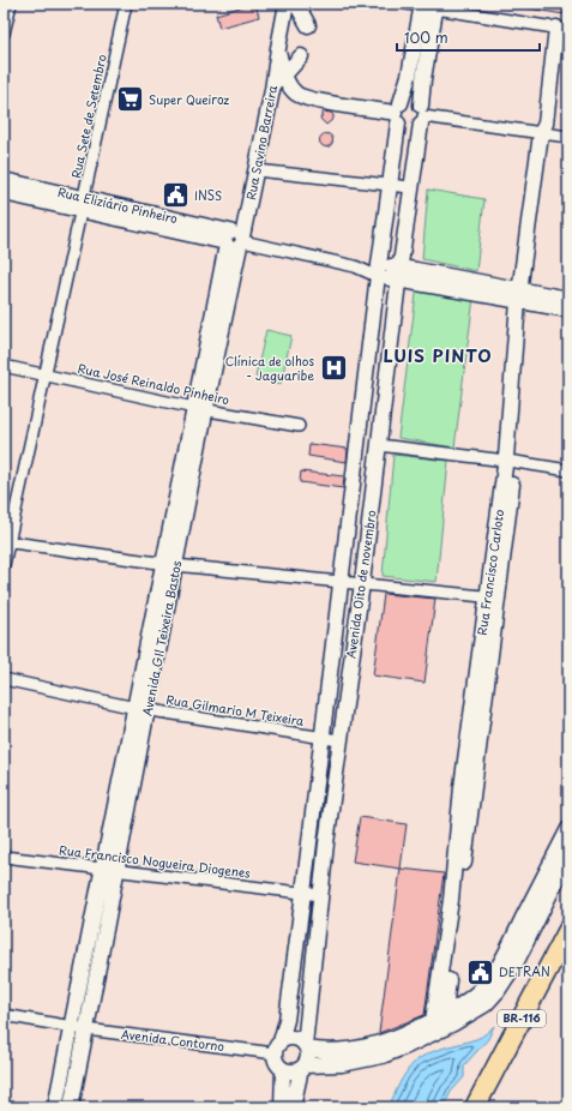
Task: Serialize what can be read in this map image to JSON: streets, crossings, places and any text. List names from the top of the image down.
{
  "streets": {
    "highway": ["BR-116"],
    "street": [
      "Rua Sete de Setembro",
      "Rua Savino Barreira",
      "Rua Eliziário Pinheiro",
      "Rua José Reinaldo Pinheiro",
      "Rua Francisco Carloto",
      "Avenida Oito de novembro",
      "Avenida GIl Teixeira Bastos",
      "Rua Gilmario M Teixeira",
      "Rua Francisco Nogueira Diogenes",
      "Avenida Contorno"
    ]
  },
  "crossings": [
    ["Rua Sete de Setembro", "Rua Eliziário Pinheiro"],
    ["Rua Sete de Setembro", "Rua José Reinaldo Pinheiro"],
    ["Rua Savino Barreira", "Rua Eliziário Pinheiro"],
    ["Rua Savino Barreira", "Avenida Oito de novembro"],
    ["Rua Savino Barreira", "Avenida GIl Teixeira Bastos"],
    ["Rua Eliziário Pinheiro", "Rua Francisco Carloto"],
    ["Rua Eliziário Pinheiro", "Avenida Oito de novembro"],
    ["Rua Eliziário Pinheiro", "Avenida GIl Teixeira Bastos"],
    ["Rua José Reinaldo Pinheiro", "Avenida GIl Teixeira Bastos"],
    ["Avenida Oito de novembro", "Rua Gilmario M Teixeira"],
    ["Avenida Oito de novembro", "Rua Francisco Nogueira Diogenes"],
    ["Avenida Oito de novembro", "Avenida Contorno"],
    ["Avenida GIl Teixeira Bastos", "Rua Gilmario M Teixeira"],
    ["Avenida GIl Teixeira Bastos", "Rua Francisco Nogueira Diogenes"],
    ["Avenida GIl Teixeira Bastos", "Avenida Contorno"]
  ],
  "districts": ["LUIS PINTO"],
  "places": {
    "supermarket": ["Super Queiroz"],
    "public building": ["INSS", "DETRAN"],
    "hospital": ["Clínica de olhos - Jaguaribe"]
  },
  "scale_bar": "100 m"
}
